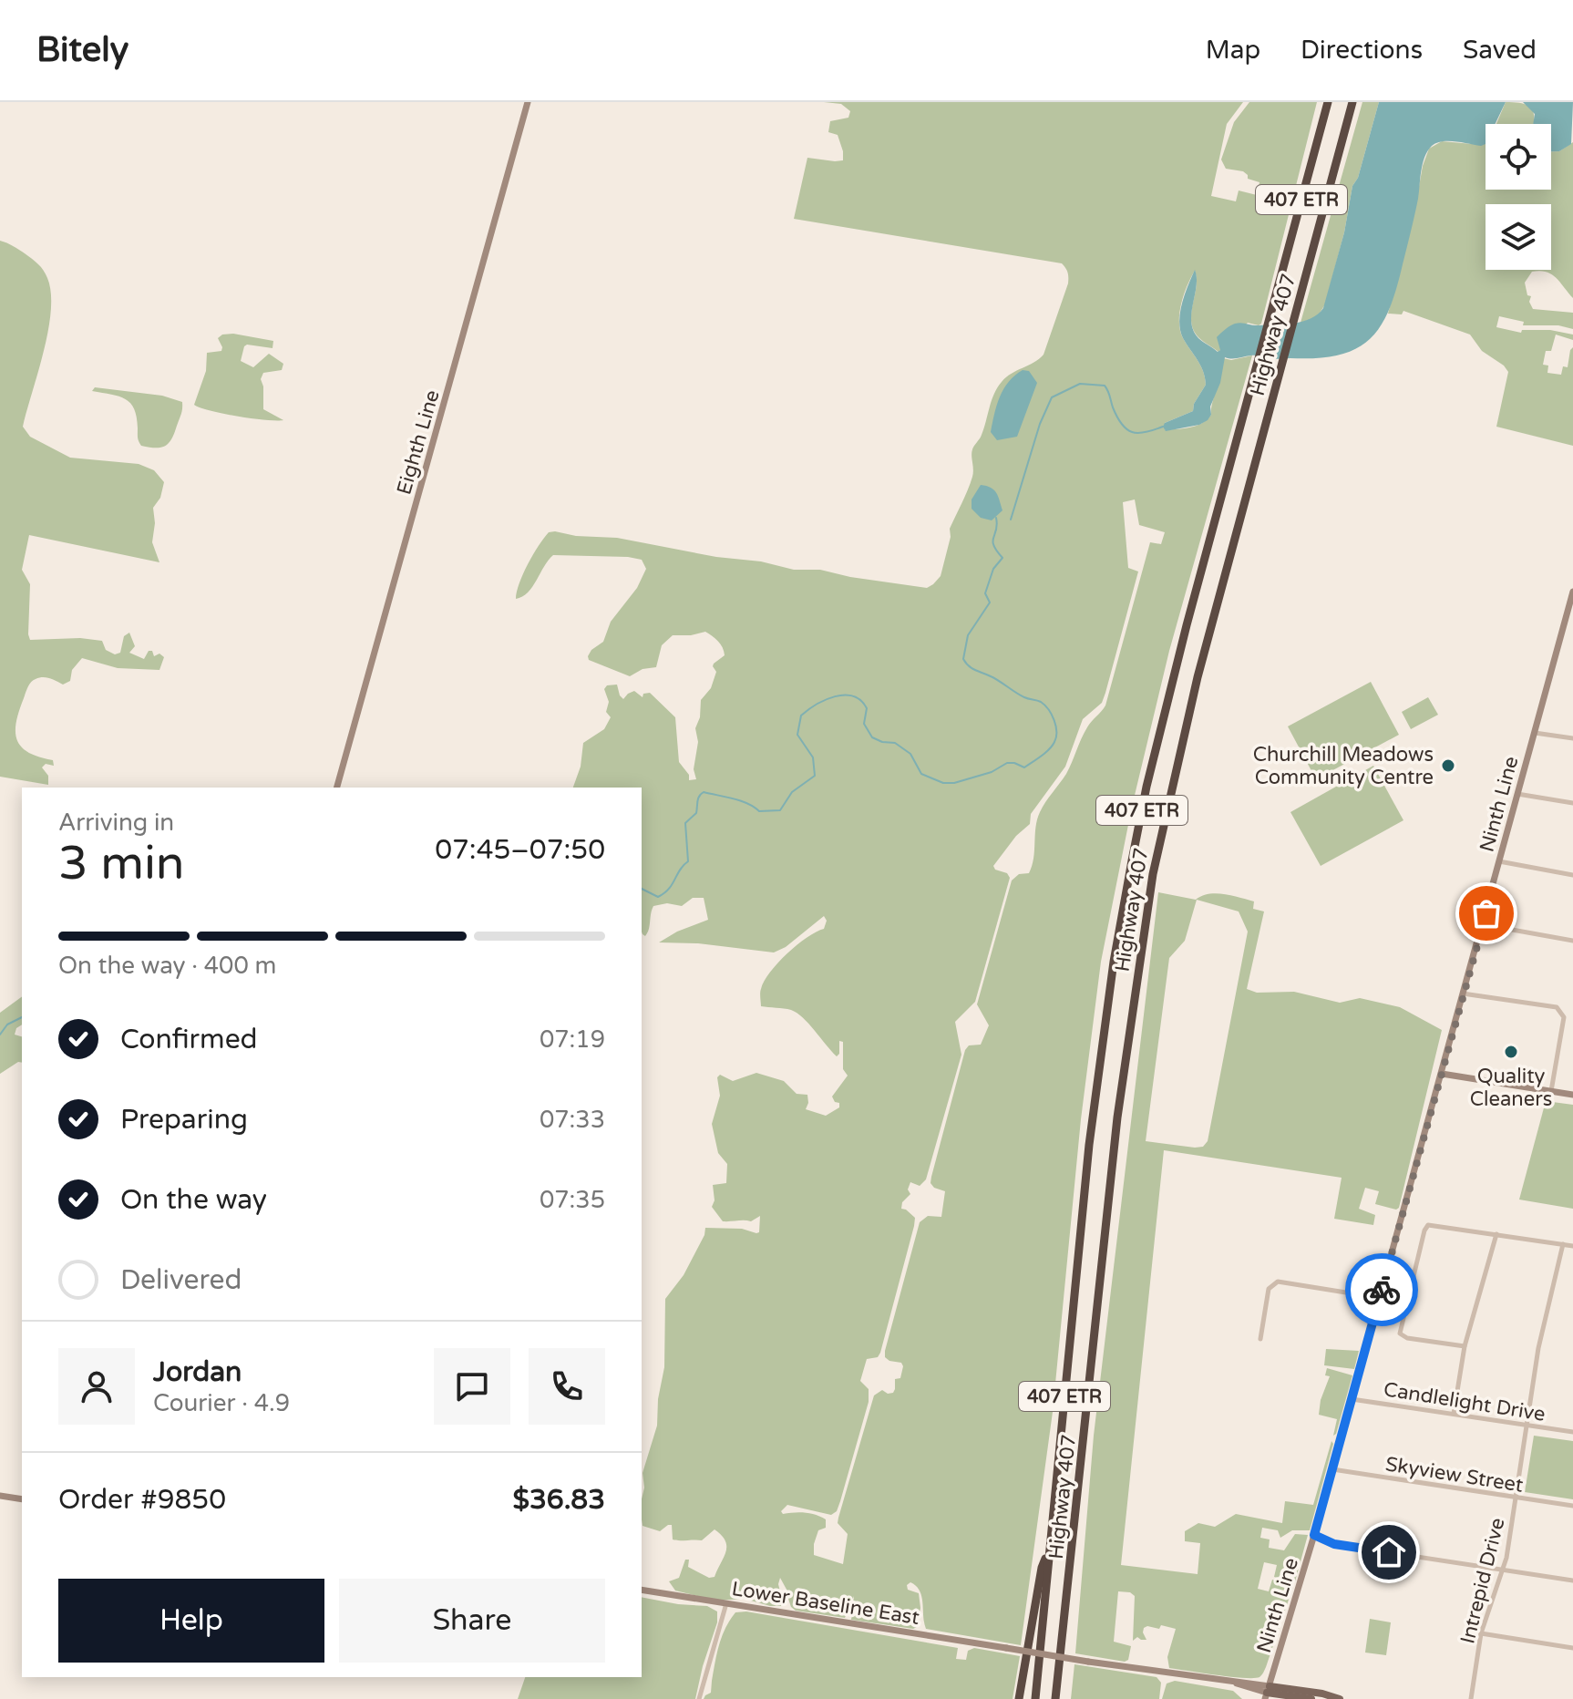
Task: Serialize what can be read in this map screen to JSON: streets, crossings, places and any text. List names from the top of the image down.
{
  "streets": {
    "highway": ["407 ETR", "Highway 407"],
    "main road": ["Eighth Line", "Ninth Line", "Lower Baseline East"],
    "street": ["Candlelight Drive", "Skyview Street", "Intrepid Drive"]
  },
  "crossings": [
    ["Ninth Line", "Candlelight Drive"],
    ["Ninth Line", "Skyview Street"],
    ["Ninth Line", "Lower Baseline East"],
    ["Candlelight Drive", "Intrepid Drive"],
    ["Skyview Street", "Intrepid Drive"]
  ],
  "places": ["Churchill Meadows Community Centre", "Quality Cleaners"],
  "page": {
    "header": "Bitely",
    "nav": ["Map", "Directions", "Saved"],
    "heading": ["3 min", "Arriving in", "07:45–07:50"],
    "panel": [
      "Jordan",
      "Courier · 4.9",
      "Order #9850",
      "$36.83"
    ],
    "bar": "On the way · 400 m",
    "list": [
      ["Confirmed", "07:19"],
      ["Preparing", "07:33"],
      ["On the way", "07:35"],
      "Delivered"
    ],
    "buttons": ["Help", "Share"]
  }
}
